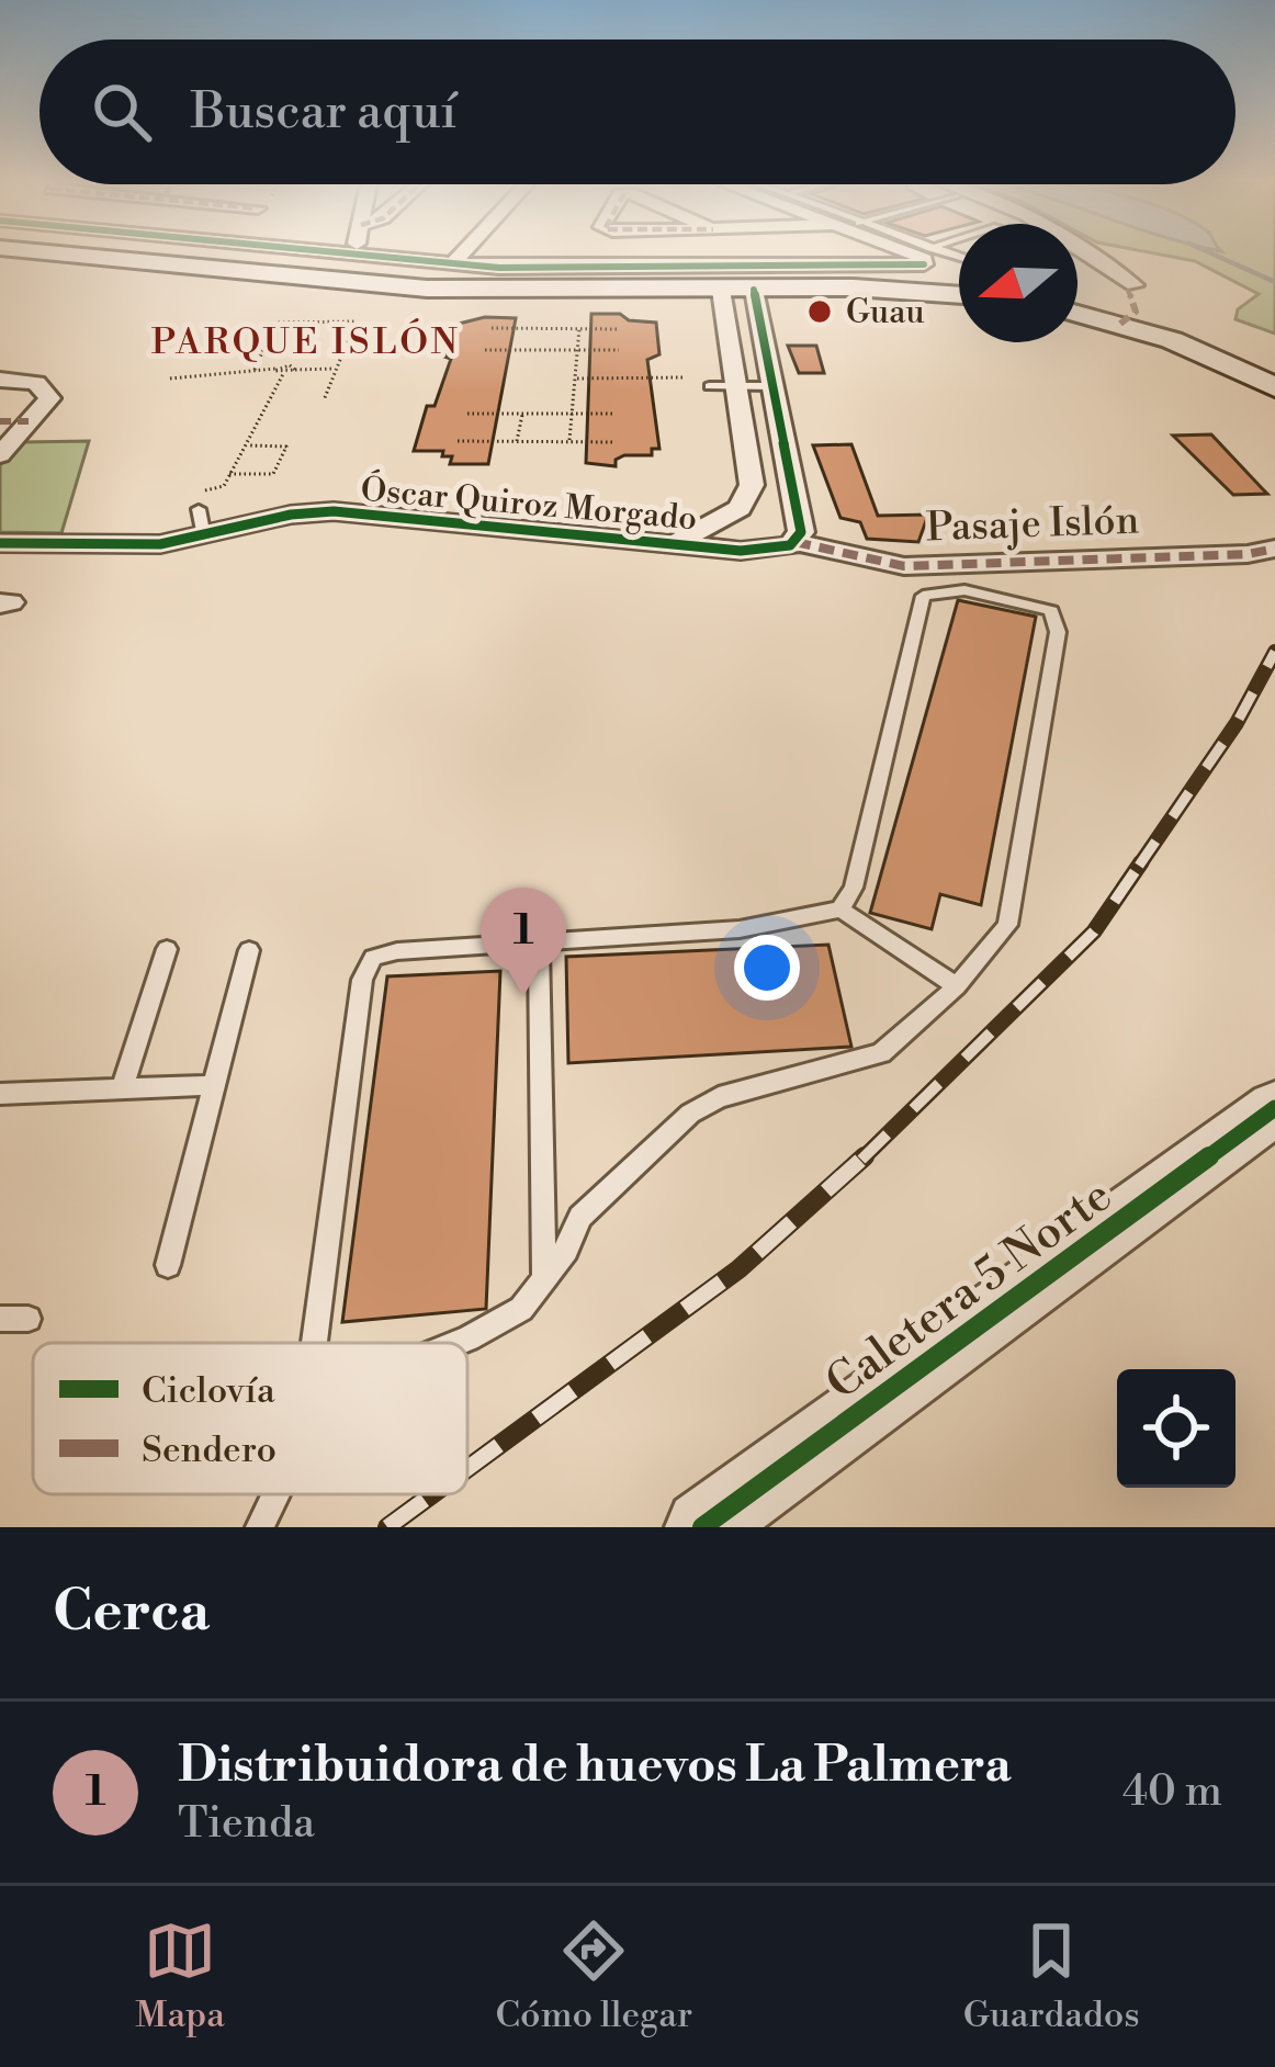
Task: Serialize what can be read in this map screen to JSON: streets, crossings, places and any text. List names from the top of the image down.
{
  "streets": {
    "street": ["Óscar Quiroz Morgado", "Pasaje Islón", "Caletera 5 Norte"]
  },
  "crossings": [
    ["Óscar Quiroz Morgado", "Pasaje Islón"]
  ],
  "districts": ["PARQUE ISLÓN"],
  "places": ["Guau"],
  "legend": ["Ciclovía", "Sendero"],
  "north": "left",
  "page": {
    "search": "Buscar aquí",
    "pins": "1",
    "heading": "Cerca",
    "list": [
      {
        "mark": "1",
        "name": "Distribuidora de huevos La Palmera",
        "note": "Tienda",
        "value": "40 m"
      }
    ],
    "nav": ["Mapa", "Cómo llegar", "Guardados"]
  }
}
